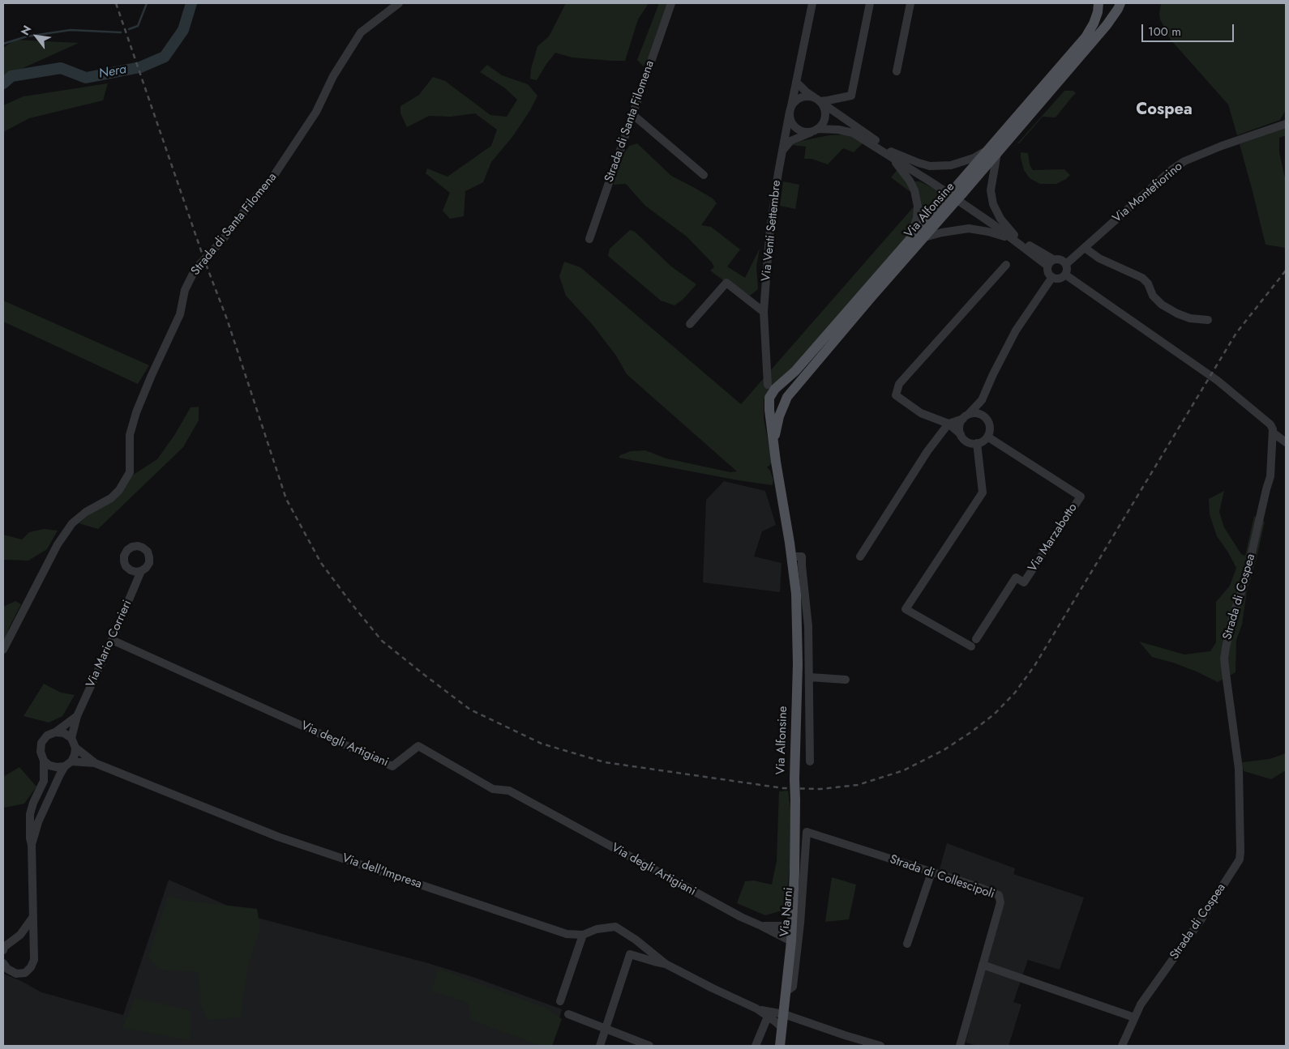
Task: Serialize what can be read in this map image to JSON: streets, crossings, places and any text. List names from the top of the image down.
{
  "streets": {
    "main road": ["Via Alfonsine", "Via Narni"],
    "street": [
      "Strada di Santa Filomena",
      "Via Montefiorino",
      "Via Venti Settembre",
      "Via Marzabotto",
      "Strada di Cospea",
      "Via Mario Corrieri",
      "Via degli Artigiani",
      "Via dell'Impresa",
      "Strada di Collescipoli"
    ]
  },
  "crossings": [
    ["Via Alfonsine", "Via Venti Settembre"],
    ["Via Alfonsine", "Via degli Artigiani"],
    ["Via Alfonsine", "Via Narni"],
    ["Via Mario Corrieri", "Via degli Artigiani"],
    ["Via Mario Corrieri", "Via dell'Impresa"],
    ["Via degli Artigiani", "Via Narni"],
    ["Strada di Collescipoli", "Via Narni"]
  ],
  "districts": ["Cospea"],
  "water": ["Nera"],
  "scale_bar": "100 m",
  "north": "top left"
}
